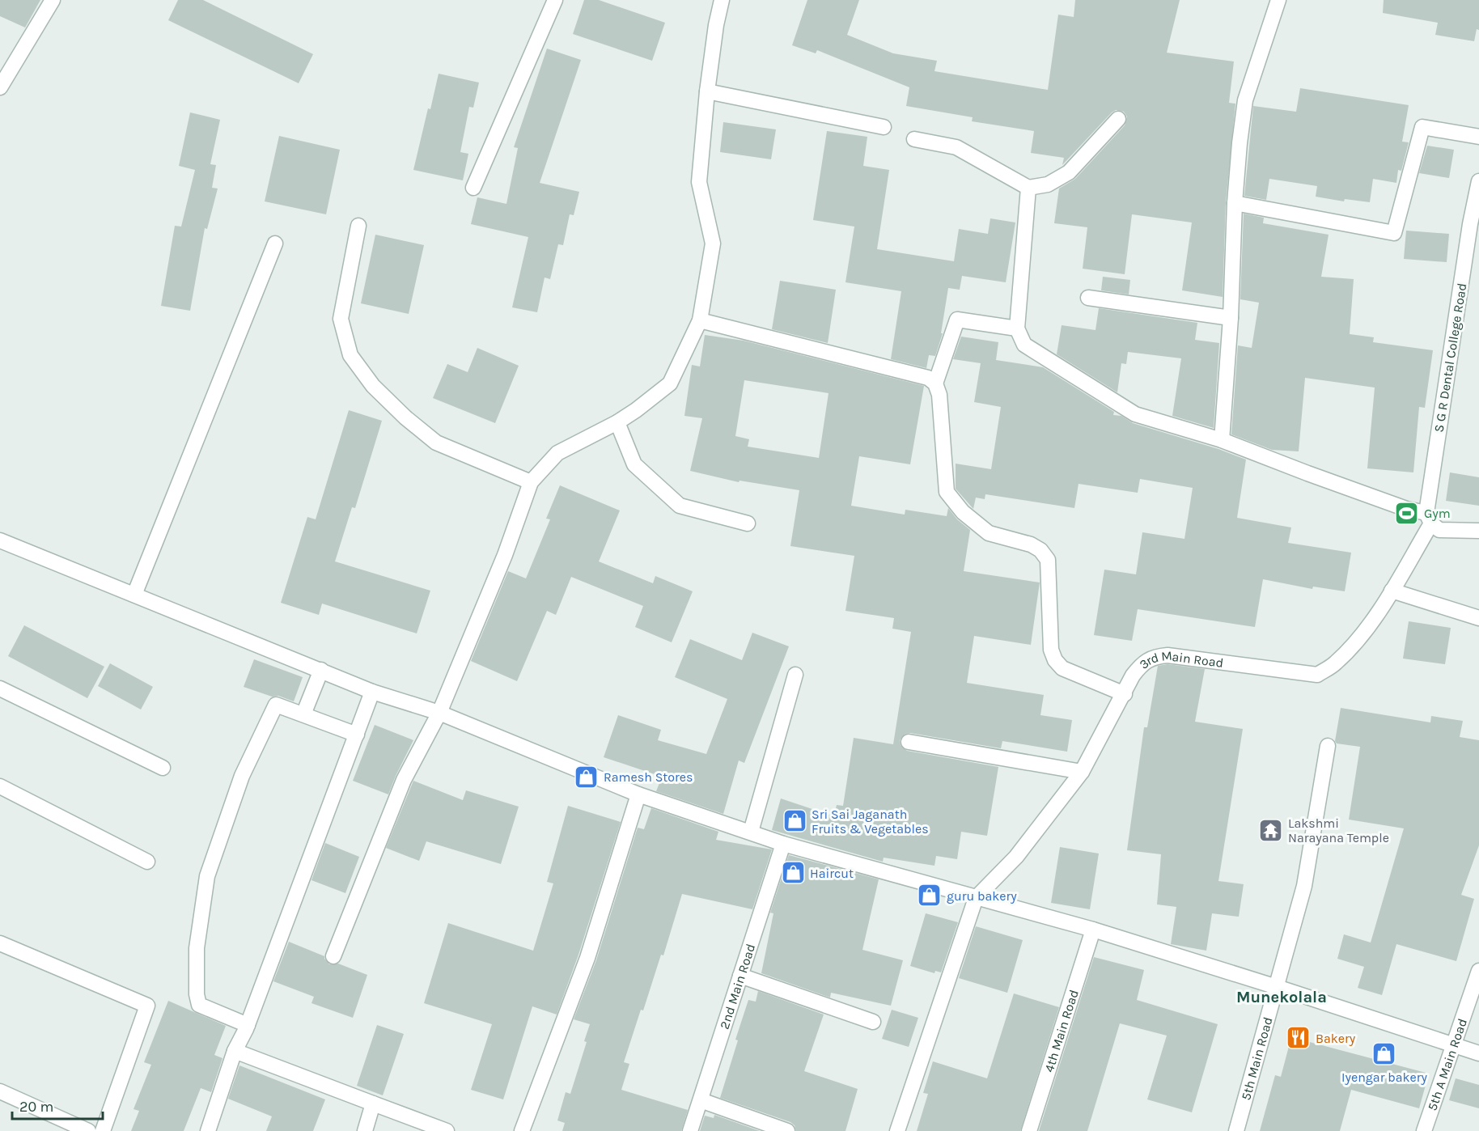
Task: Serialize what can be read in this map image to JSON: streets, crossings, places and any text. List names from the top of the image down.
{
  "streets": {
    "street": [
      "S G R Dental College Road",
      "3rd Main Road",
      "2nd Main Road",
      "4th Main Road",
      "5th Main Road",
      "5th A Main Road"
    ]
  },
  "crossings": [
    ["S G R Dental College Road", "3rd Main Road"]
  ],
  "districts": ["Munekolala"],
  "places": {
    "sports": ["Gym"],
    "shop": [
      "Ramesh Stores",
      "Sri Sai Jaganath Fruits & Vegetables",
      "Haircut",
      "guru bakery",
      "Iyengar bakery"
    ],
    "temple": ["Lakshmi Narayana Temple"],
    "restaurant": ["Bakery"]
  },
  "scale_bar": "20 m"
}
